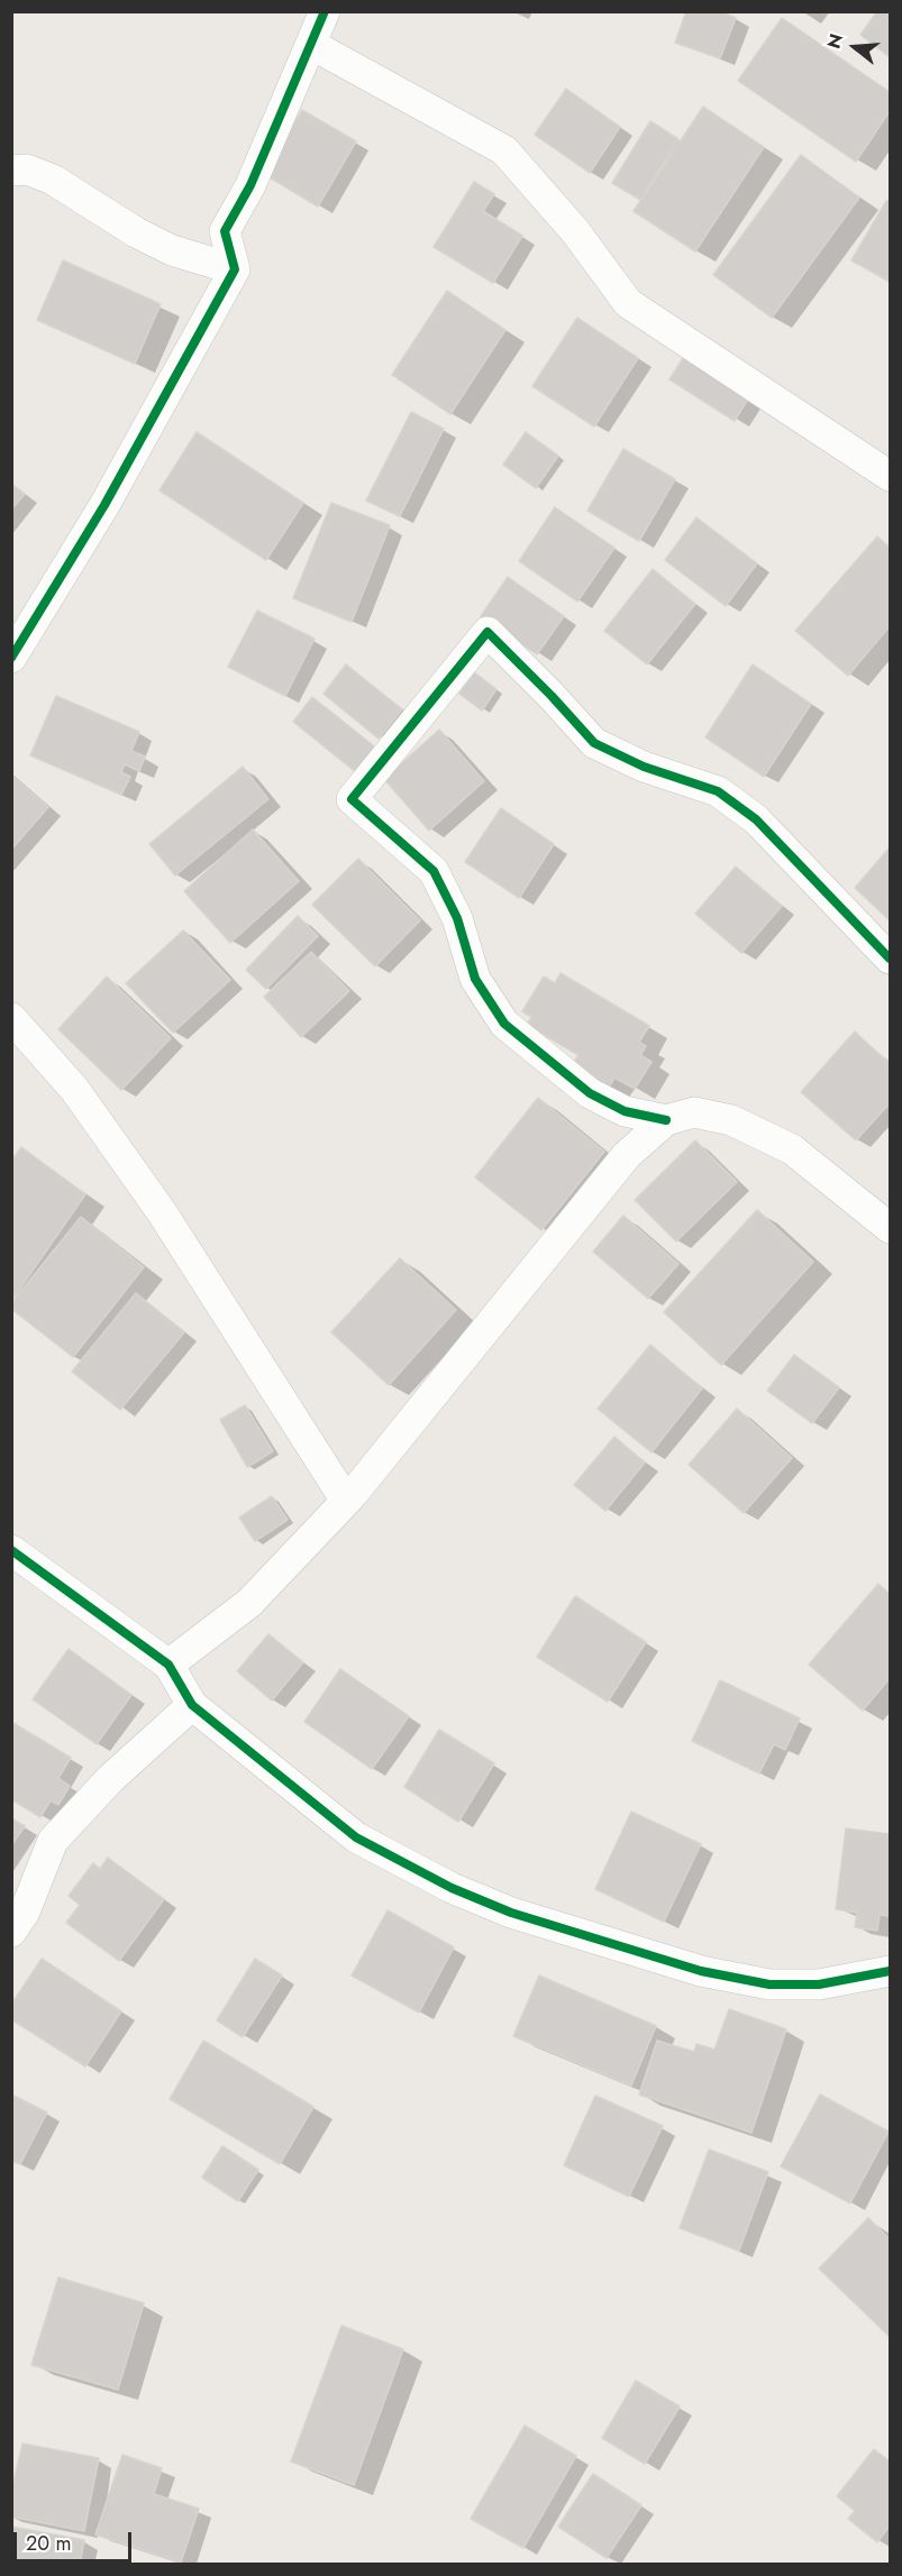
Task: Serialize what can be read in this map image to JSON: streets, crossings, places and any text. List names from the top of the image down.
{
  "scale_bar": "20 m",
  "north": "left"
}
